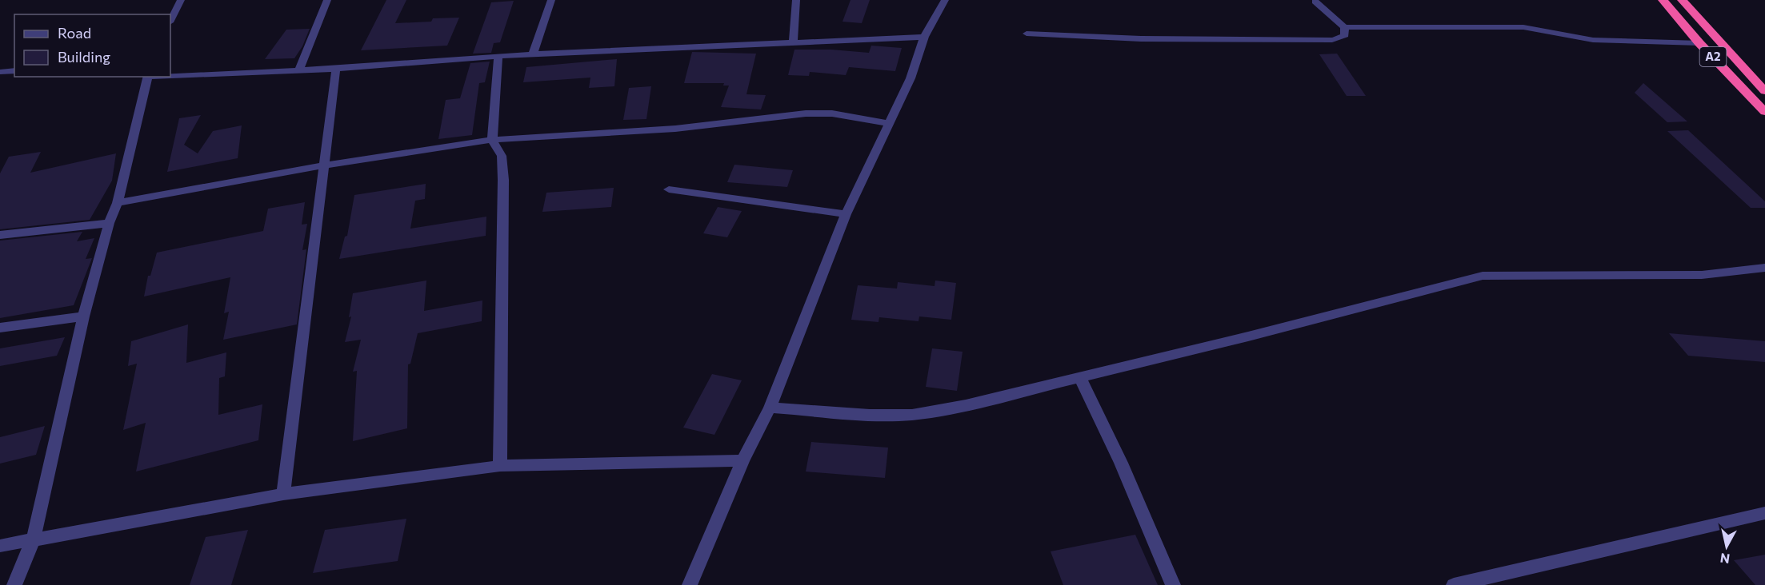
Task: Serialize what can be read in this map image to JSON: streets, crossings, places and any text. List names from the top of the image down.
{
  "streets": {
    "highway": ["A2"]
  },
  "legend": ["Road", "Building"],
  "north": "bottom"
}
